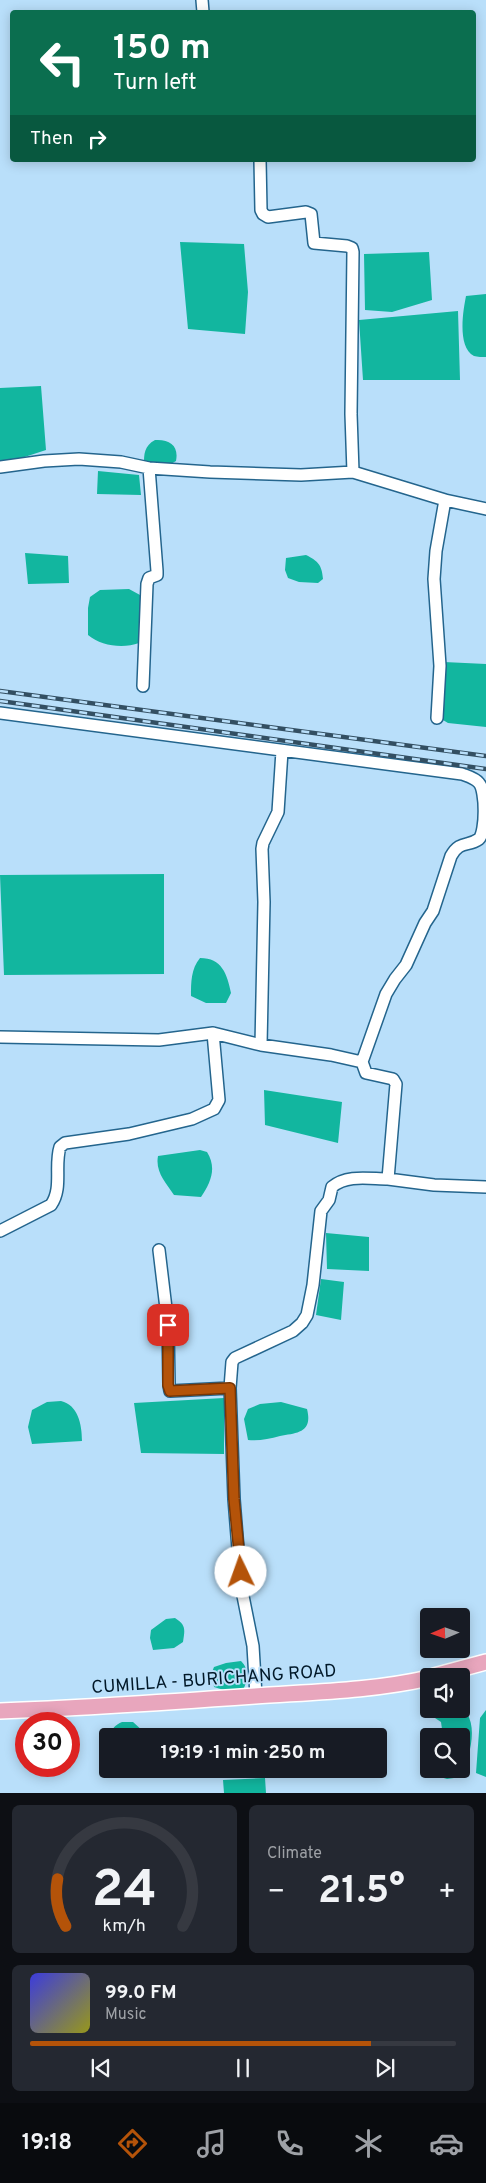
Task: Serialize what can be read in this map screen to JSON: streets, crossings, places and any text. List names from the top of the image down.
{
  "streets": {
    "main road": ["CUMILLA - BURICHANG ROAD"]
  },
  "north": "left",
  "page": {
    "turn": ["150 m", "Turn left"],
    "then": "Then",
    "limit": "30",
    "trip": "19:19 · 1 min · 250 m",
    "tile": "Climate",
    "heat": ["−", "21.5°", "+"],
    "song": ["99.0 FM", "Music"],
    "tabs": "19:18",
    "gauge": ["24", "km/h"]
  }
}
